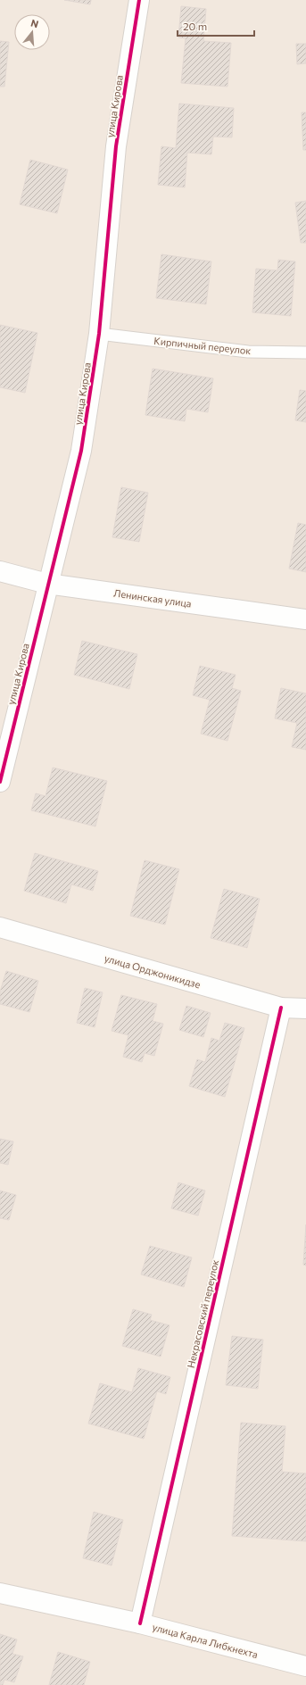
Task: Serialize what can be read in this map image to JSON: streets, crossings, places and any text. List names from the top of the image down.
{
  "streets": {
    "street": [
      "улица Кирова",
      "Ленинская улица",
      "улица Орджоникидзе",
      "Некрасовский переулок",
      "улица Карла Либкнехта"
    ],
    "lane": ["Кирпичный переулок"]
  },
  "crossings": [
    ["улица Кирова", "Кирпичный переулок"],
    ["улица Кирова", "Ленинская улица"],
    ["улица Орджоникидзе", "Некрасовский переулок"],
    ["Некрасовский переулок", "улица Карла Либкнехта"]
  ],
  "scale_bar": "20 m",
  "north": "top"
}
